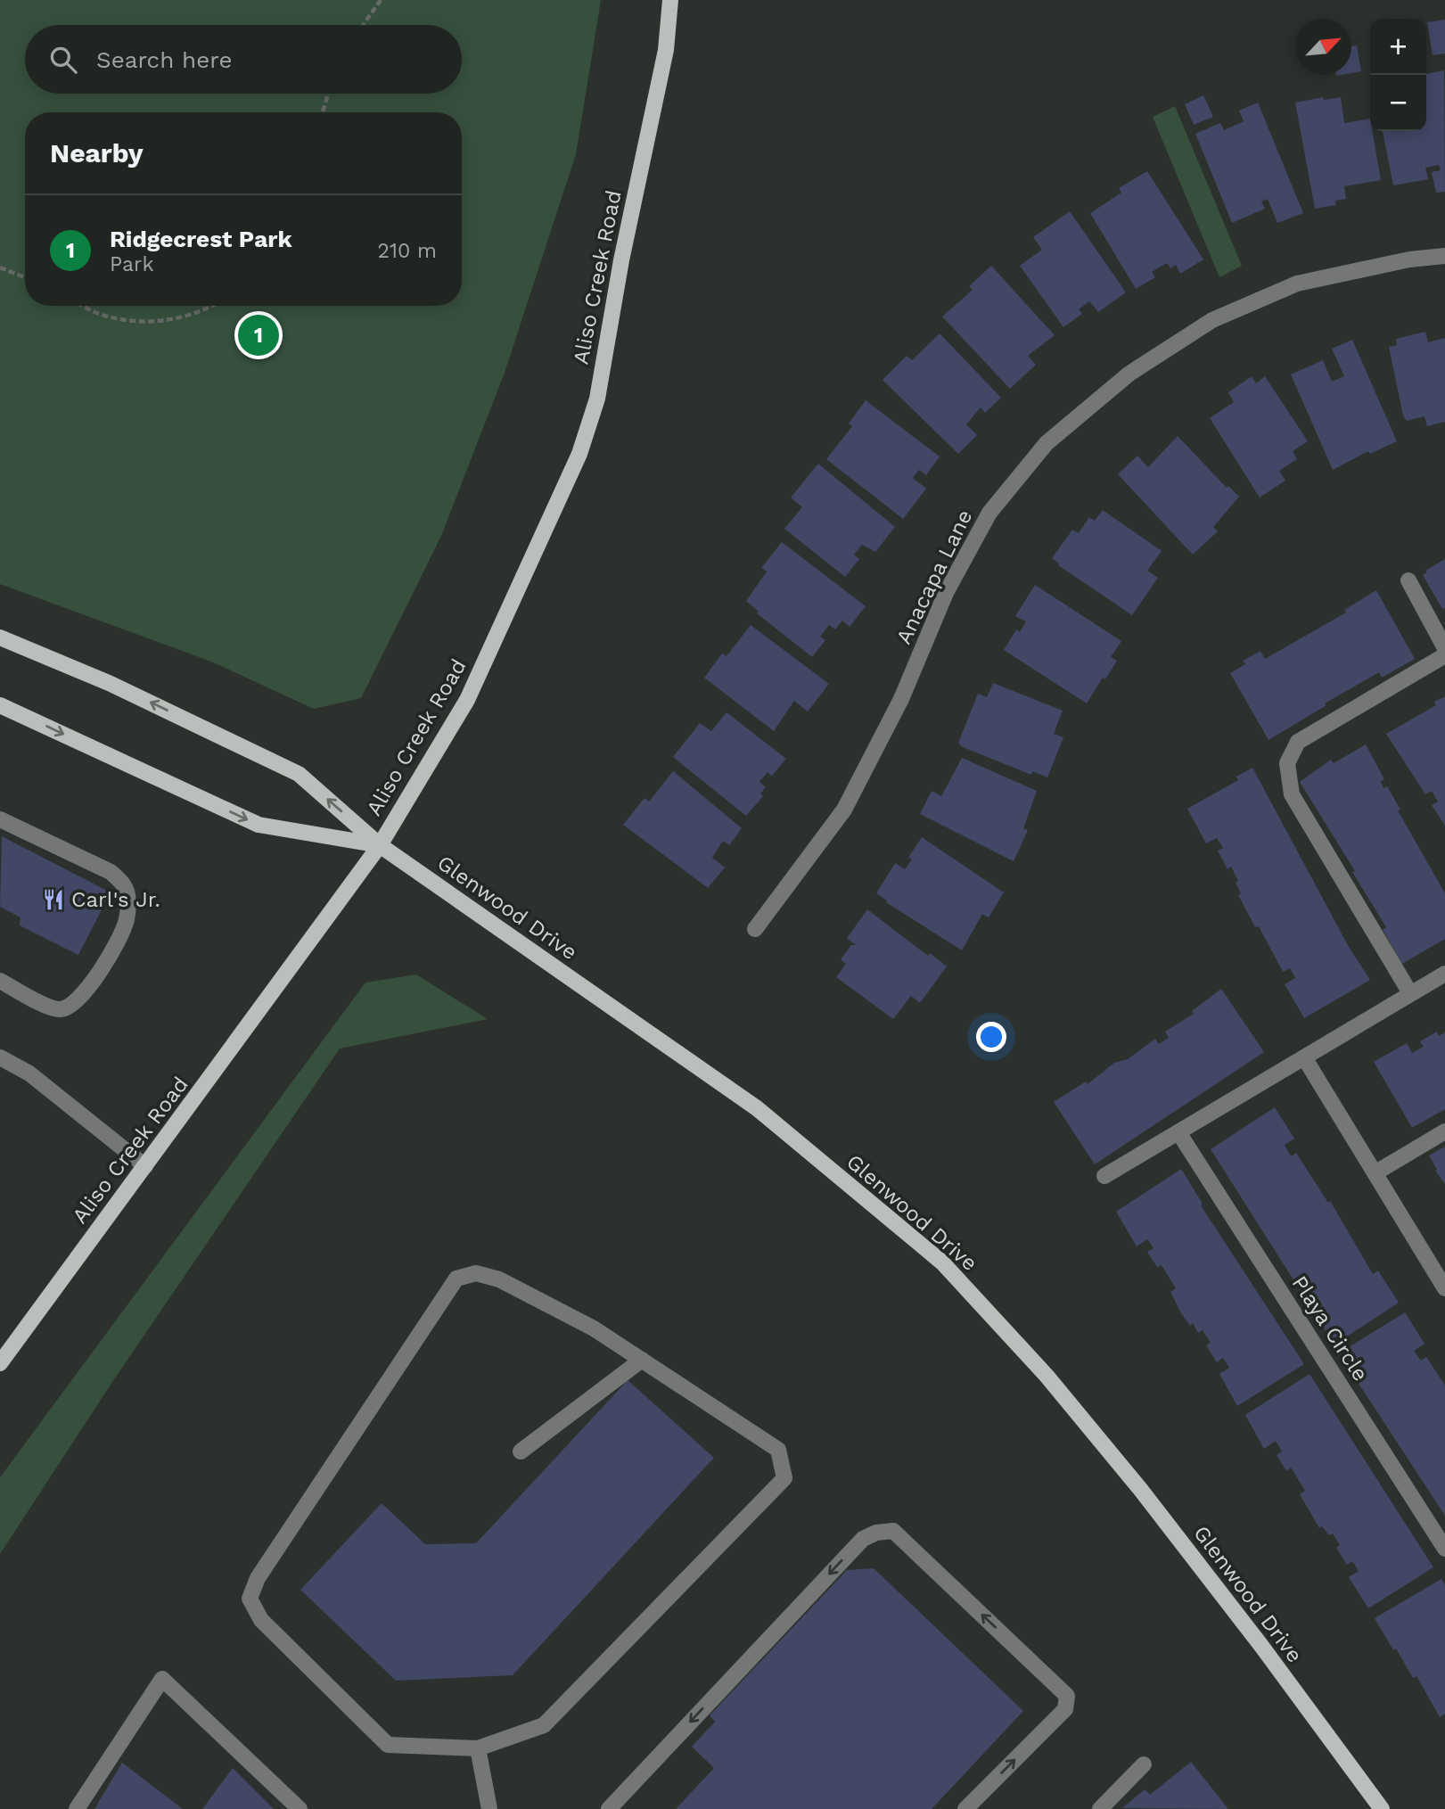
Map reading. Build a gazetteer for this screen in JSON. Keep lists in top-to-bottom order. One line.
{"streets":{"main road":["Aliso Creek Road","Glenwood Drive"],"street":["Anacapa Lane","Playa Circle"]},"crossings":[["Aliso Creek Road","Glenwood Drive"]],"places":{"restaurant":["Carl's Jr."]},"north":"top right","page":{"map_buttons":["+","−"],"search":"Search here","heading":"Nearby","list":[{"mark":"1","name":"Ridgecrest Park","note":"Park","value":"210 m"}],"pins":"1"}}
